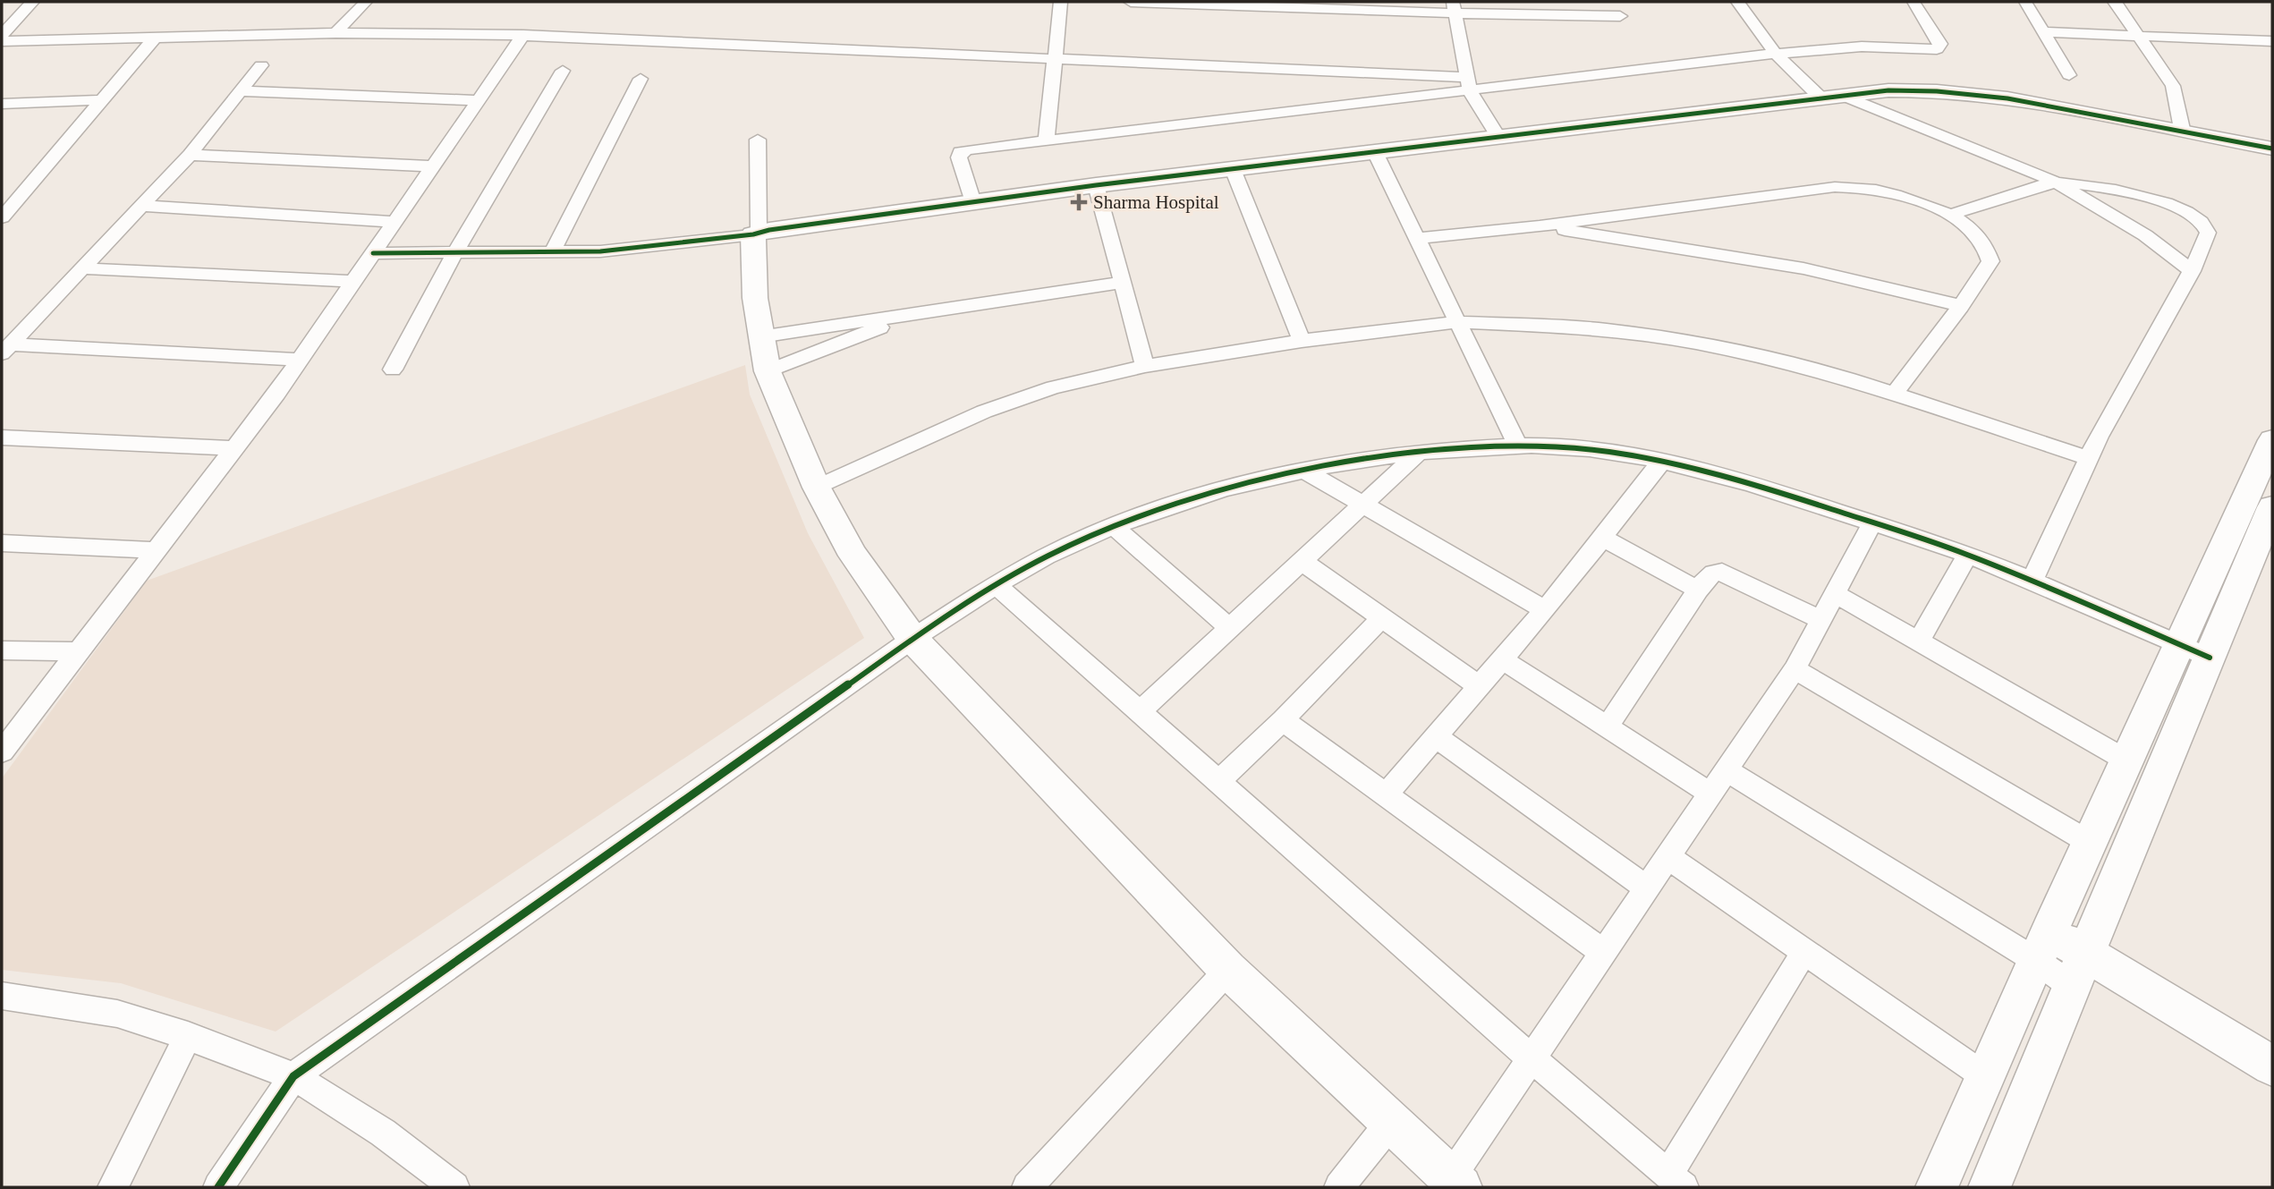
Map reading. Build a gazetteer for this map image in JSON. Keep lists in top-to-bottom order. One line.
{"places":{"health":["Sharma Hospital"]}}
